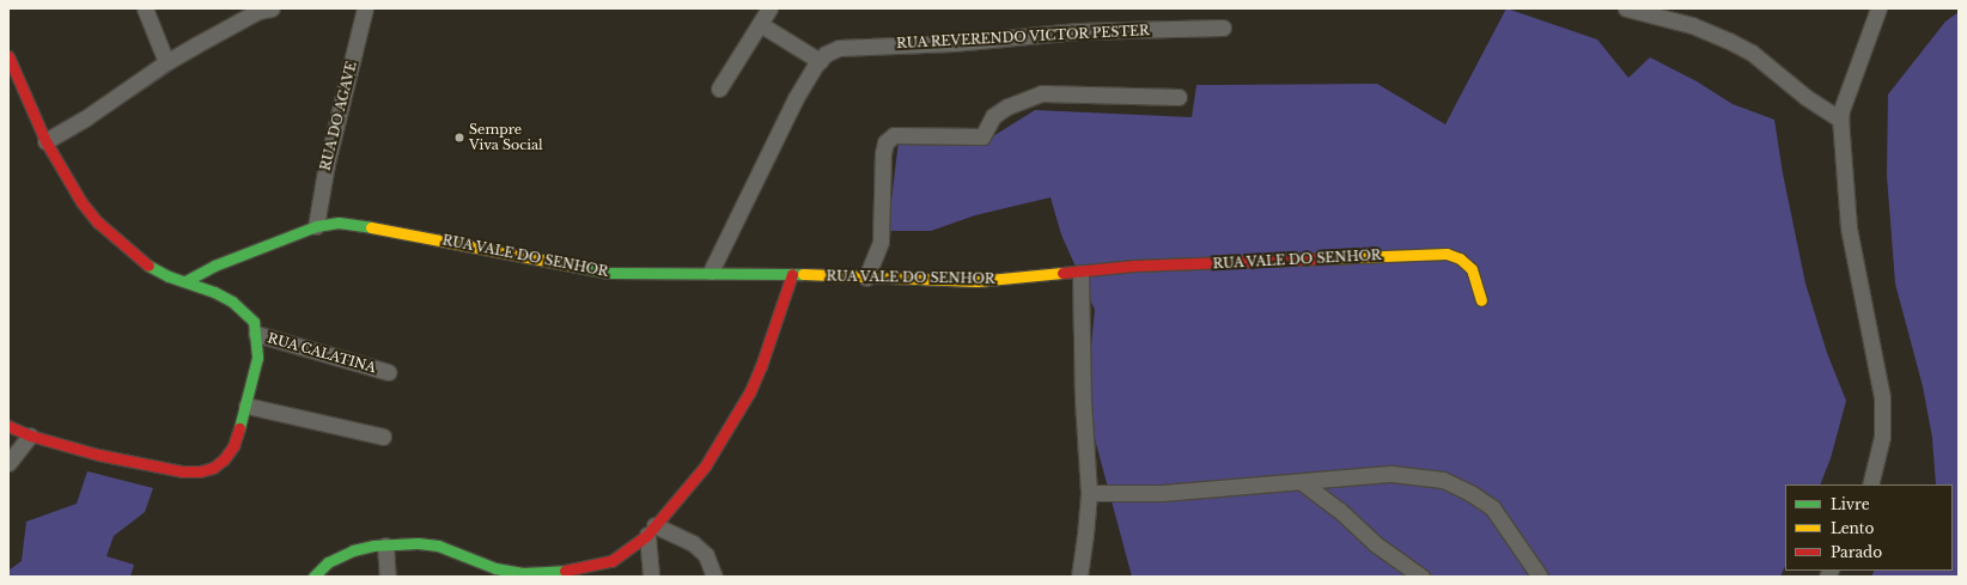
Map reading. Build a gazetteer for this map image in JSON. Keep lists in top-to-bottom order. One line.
{"streets":{"street":["RUA REVERENDO VICTOR PESTER","RUA DO AGAVE","RUA VALE DO SENHOR","RUA CALATINA"]},"crossings":[["RUA DO AGAVE","RUA VALE DO SENHOR"]],"places":["Sempre Viva Social"],"legend":["Livre","Lento","Parado"]}
